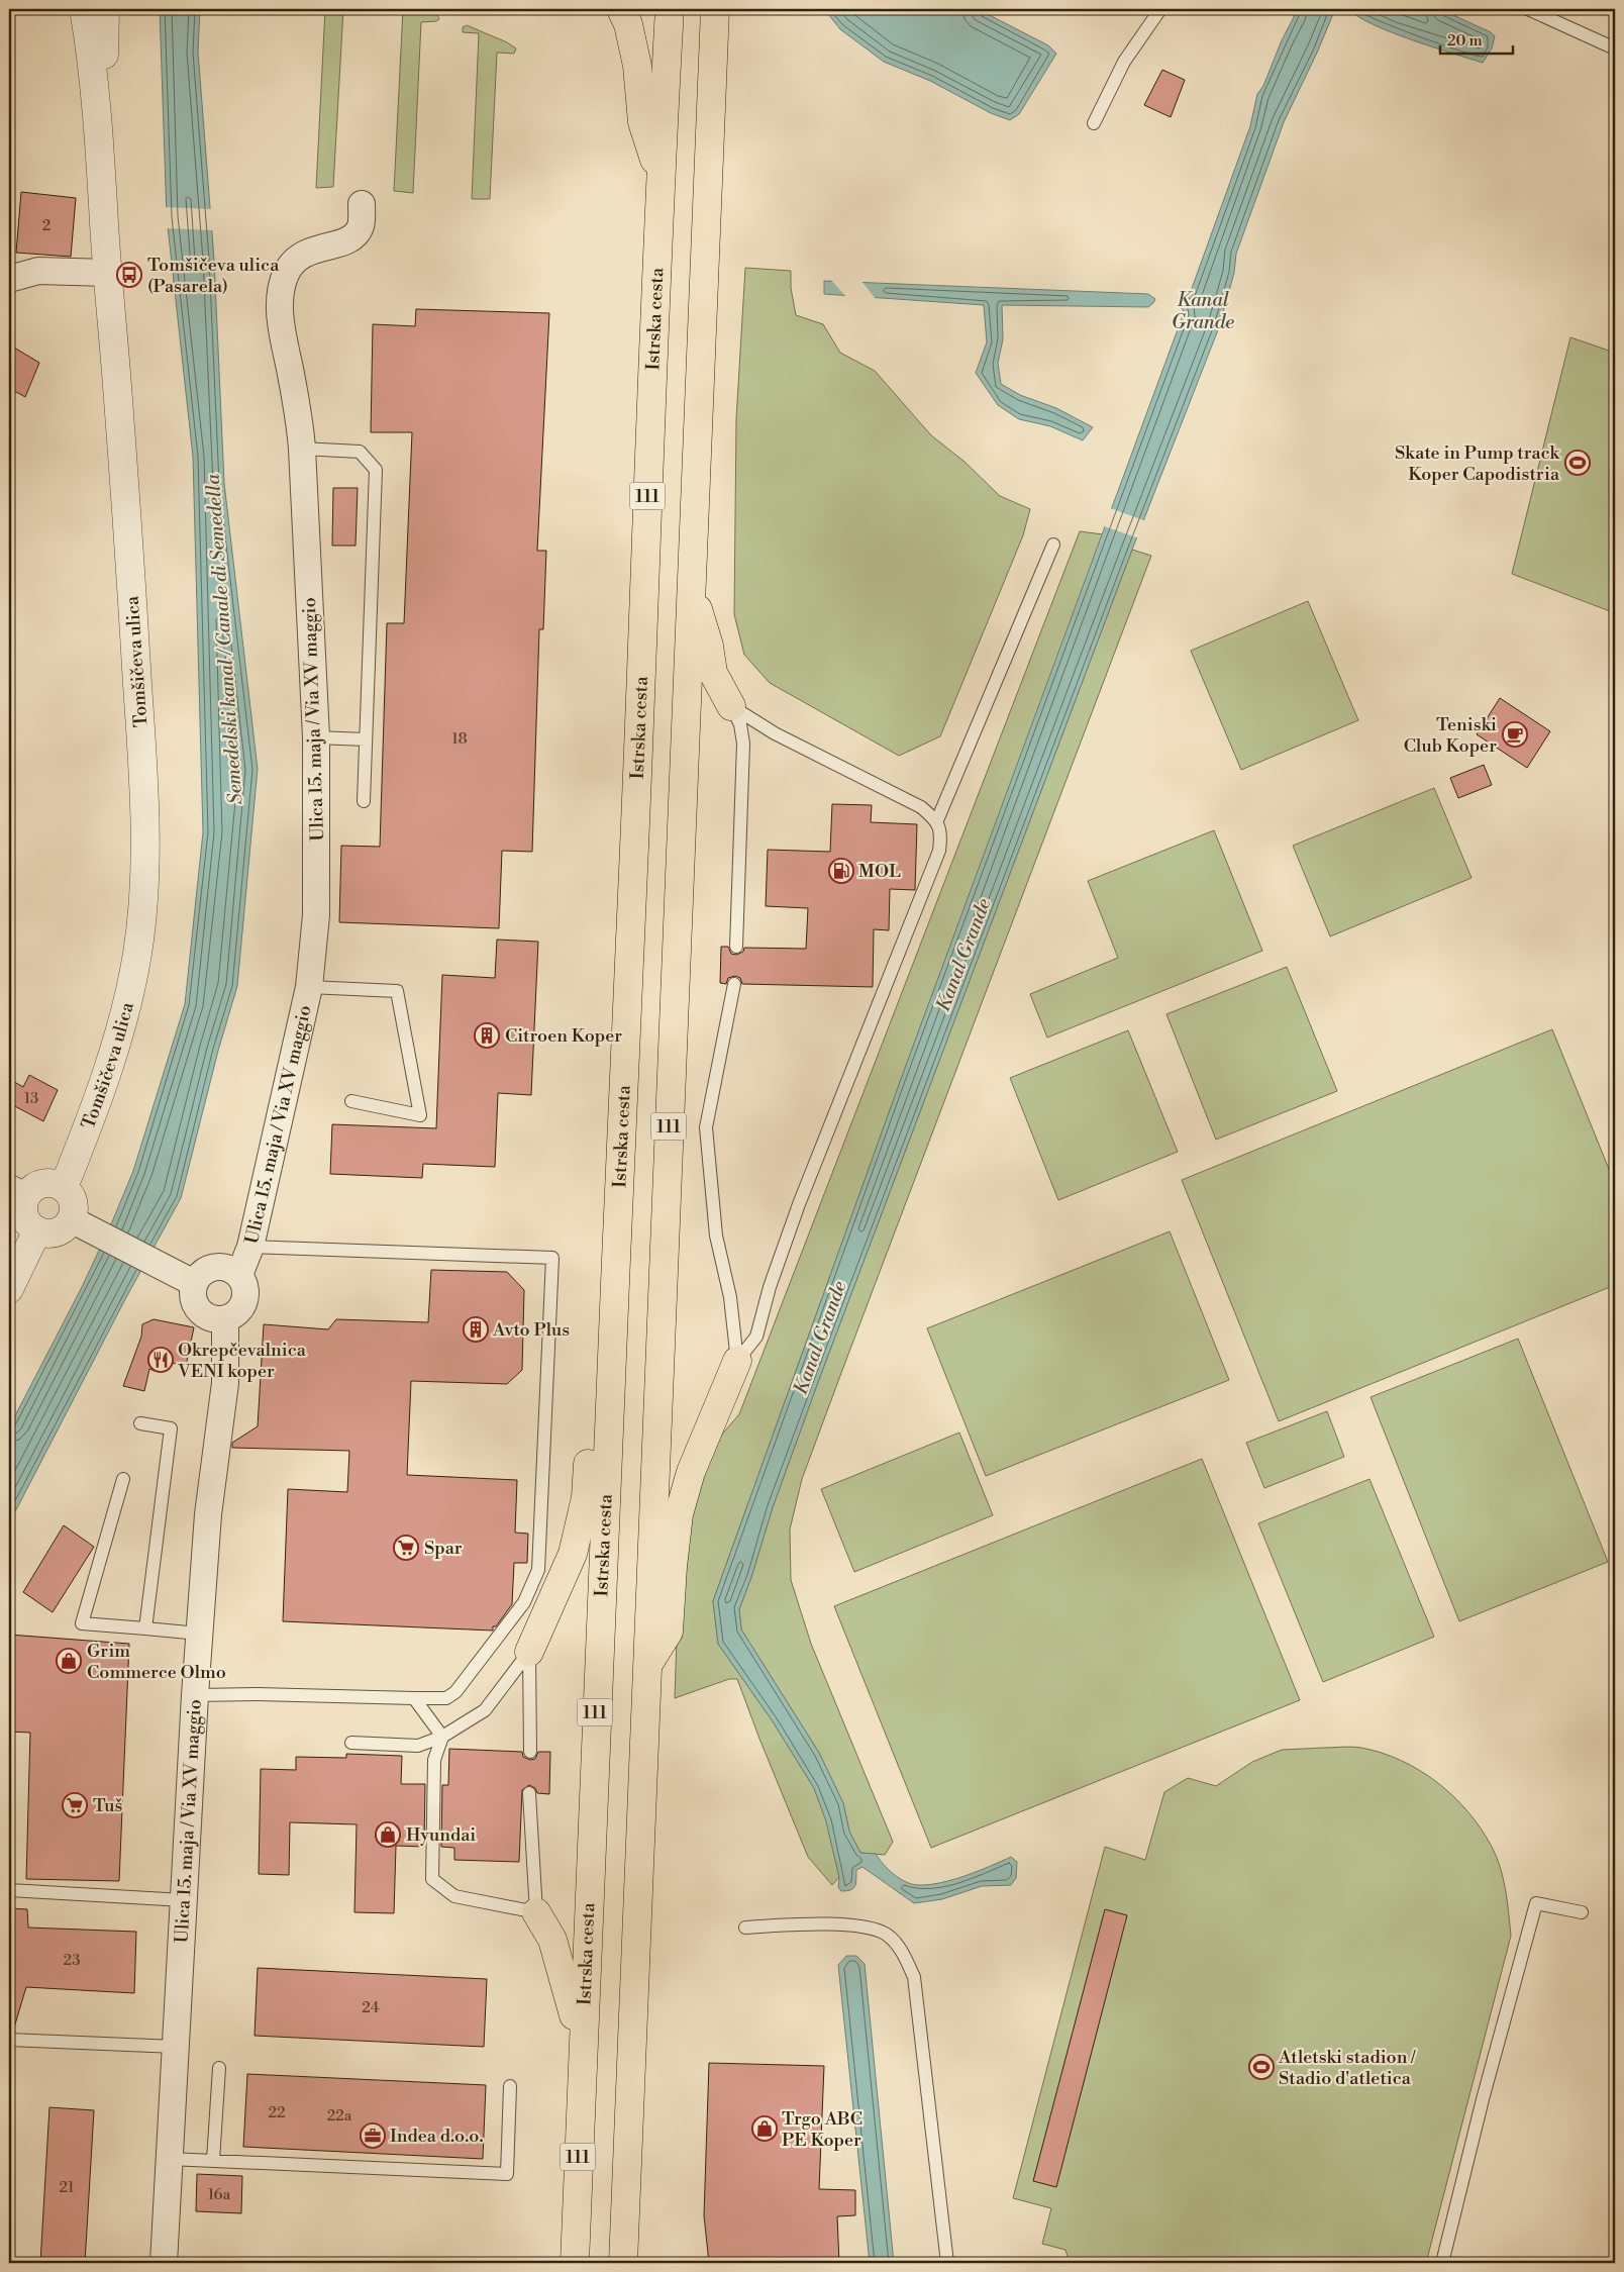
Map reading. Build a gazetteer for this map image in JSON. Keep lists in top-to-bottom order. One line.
{"streets":{"highway":["Istrska cesta","111"],"street":["Tomšičeva ulica","Ulica 15. maja / Via XV maggio"]},"water":["Kanal Grande","Semedelski kanal / Canale di Semedella"],"places":{"bus stop":["Tomšičeva ulica (Pasarela)"],"sports":["Skate in Pump track Koper Capodistria","Atletski stadion / Stadio d'atletica"],"cafe":["Teniski Club Koper"],"fuel station":["MOL"],"building":["Citroen Koper","Avto Plus"],"restaurant":["Okrepčevalnica VENI koper"],"supermarket":["Spar","Tuš"],"shop":["Grim Commerce Olmo","Hyundai","Trgo ABC PE Koper"],"office":["Indea d.o.o."]},"house_numbers":["2","18","13","23","24","22","22a","21","16a"],"scale_bar":"20 m"}
